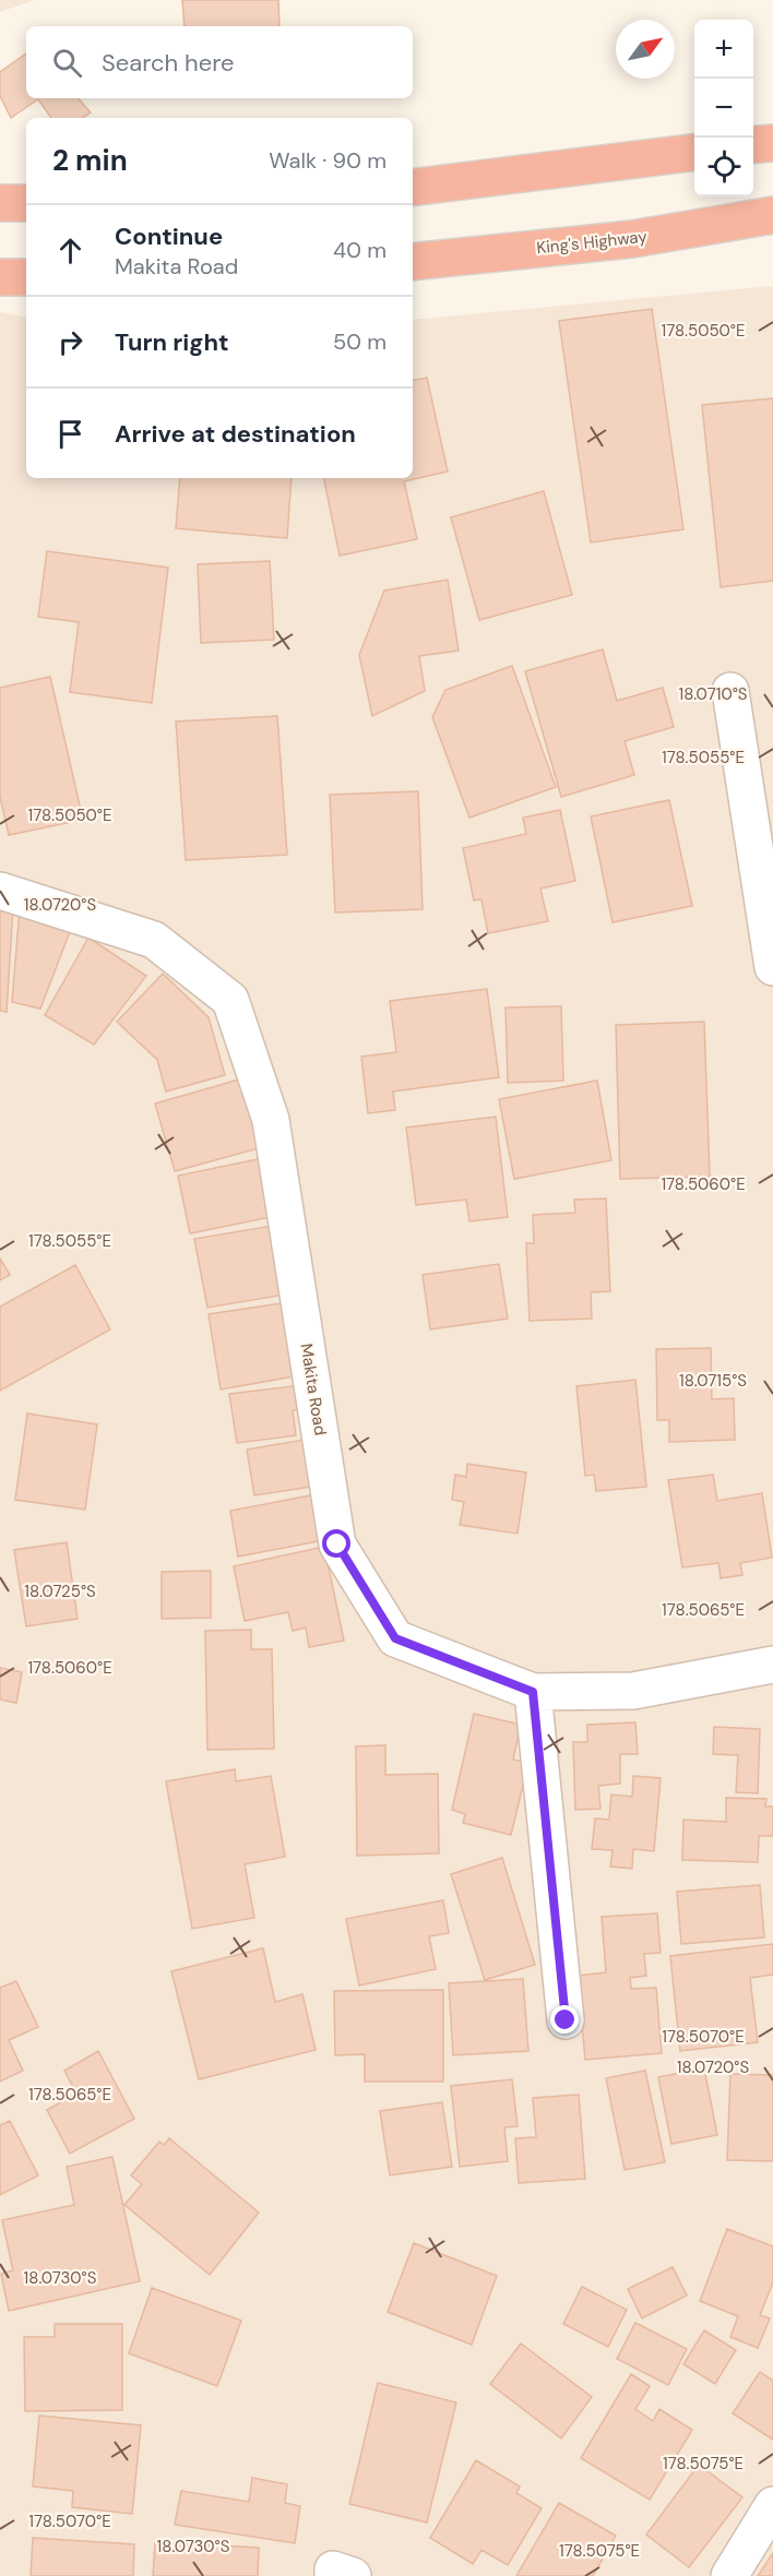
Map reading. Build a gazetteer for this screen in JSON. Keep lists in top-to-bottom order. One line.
{"streets":{"highway":["King's Highway"],"street":["Makita Road"]},"north":"top right","page":{"map_buttons":["+","−"],"search":"Search here","heading":["2 min","Walk · 90 m"],"list":[["Continue","Makita Road","40 m"],["Turn right","50 m"],"Arrive at destination"]},"coordinates":["178.5050°E","18.0710°S","178.5055°E","18.0720°S","178.5060°E","18.0715°S","18.0725°S","178.5065°E","178.5070°E","18.0730°S","178.5075°E"]}
